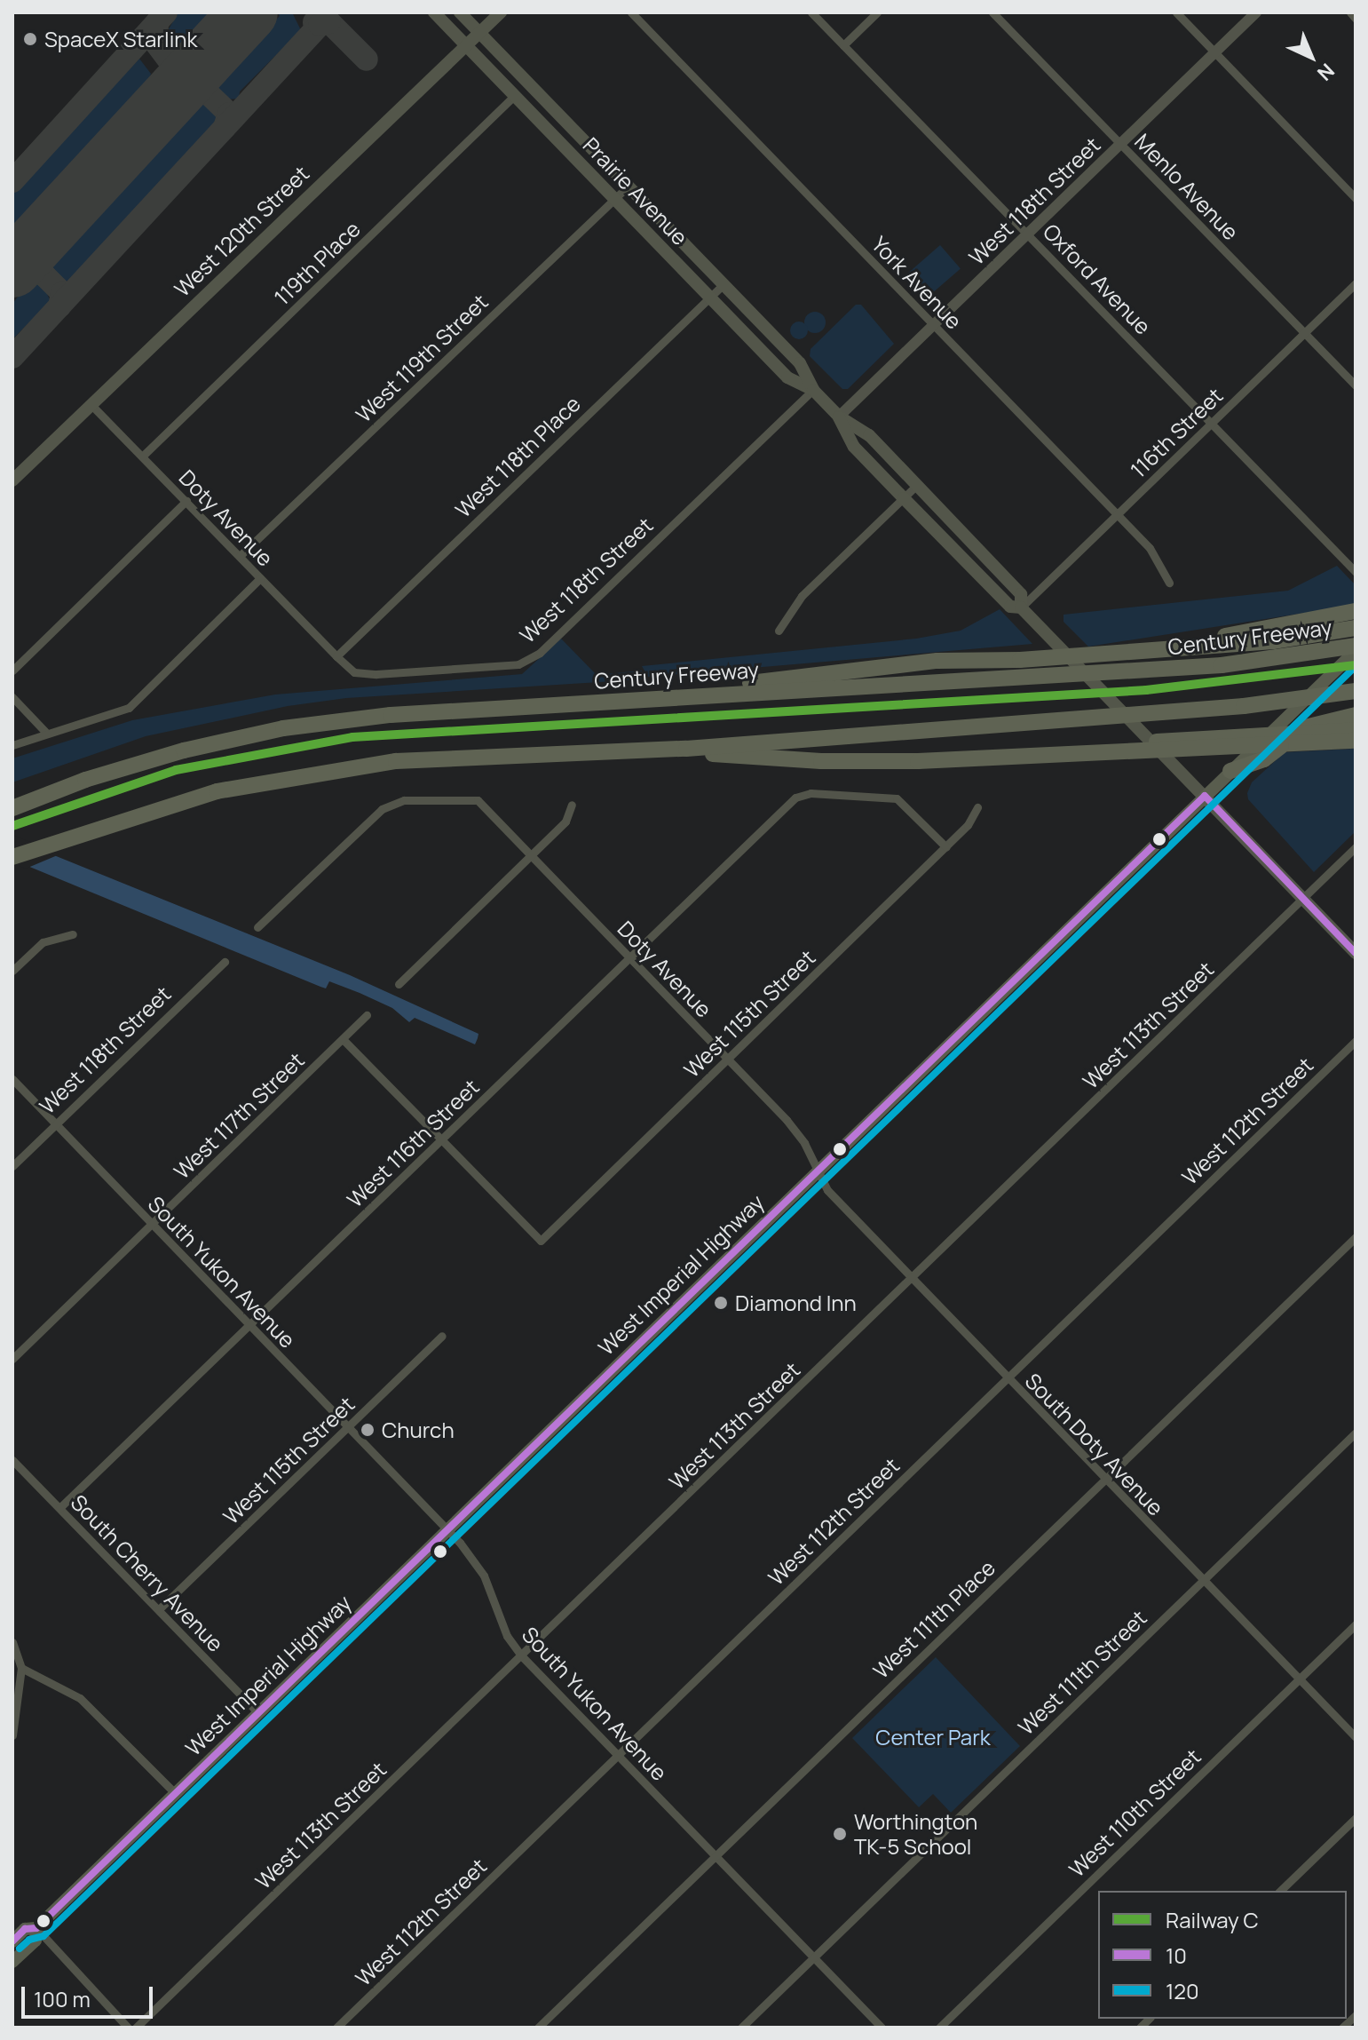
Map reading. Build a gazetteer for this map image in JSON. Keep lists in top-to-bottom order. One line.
{"streets":{"highway":["Century Freeway"],"main road":["Prairie Avenue","West 120th Street","West Imperial Highway"],"street":["Menlo Avenue","West 118th Street","119th Place","Oxford Avenue","York Avenue","West 119th Street","116th Street","West 118th Place","Doty Avenue","West 115th Street","West 113th Street","West 117th Street","West 112th Street","West 116th Street","South Yukon Avenue","South Doty Avenue","South Cherry Avenue","West 111th Place","West 111th Street","West 110th Street"]},"crossings":[["Menlo Avenue","West 118th Street"],["Menlo Avenue","116th Street"],["Prairie Avenue","West 118th Street"],["Prairie Avenue","West 120th Street"],["Prairie Avenue","119th Place"],["Prairie Avenue","West 119th Street"],["Prairie Avenue","116th Street"],["Prairie Avenue","West 118th Place"],["Prairie Avenue","West 113th Street"],["Prairie Avenue","West Imperial Highway"],["West 118th Street","Oxford Avenue"],["West 118th Street","York Avenue"],["West 118th Street","West 118th Place"],["West 118th Street","Doty Avenue"],["West 118th Street","South Yukon Avenue"],["West 120th Street","Doty Avenue"],["119th Place","Doty Avenue"],["Oxford Avenue","116th Street"],["York Avenue","116th Street"],["West 119th Street","Doty Avenue"],["West 118th Place","Doty Avenue"],["Doty Avenue","West 115th Street"],["Doty Avenue","West 116th Street"],["Doty Avenue","West Imperial Highway"],["Doty Avenue","South Doty Avenue"],["Century Freeway","West Imperial Highway"],["West 115th Street","West 116th Street"],["West 115th Street","South Yukon Avenue"],["West 115th Street","South Cherry Avenue"],["West 113th Street","South Yukon Avenue"],["West 113th Street","South Doty Avenue"],["West 117th Street","South Yukon Avenue"],["West 112th Street","South Yukon Avenue"],["West 112th Street","South Doty Avenue"],["West 116th Street","South Yukon Avenue"],["West 116th Street","South Cherry Avenue"],["South Yukon Avenue","West Imperial Highway"],["South Yukon Avenue","West 111th Place"],["South Yukon Avenue","West 111th Street"],["West Imperial Highway","South Doty Avenue"],["West Imperial Highway","South Cherry Avenue"],["South Doty Avenue","West 111th Place"],["South Doty Avenue","West 111th Street"],["South Doty Avenue","West 110th Street"]],"parks":["Center Park"],"places":["SpaceX Starlink","Diamond Inn","Church","Worthington TK-5 School"],"lines":["rail line C","transit line 120","transit line 10"],"legend":["Railway C","10","120"],"scale_bar":"100 m","north":"bottom right"}
